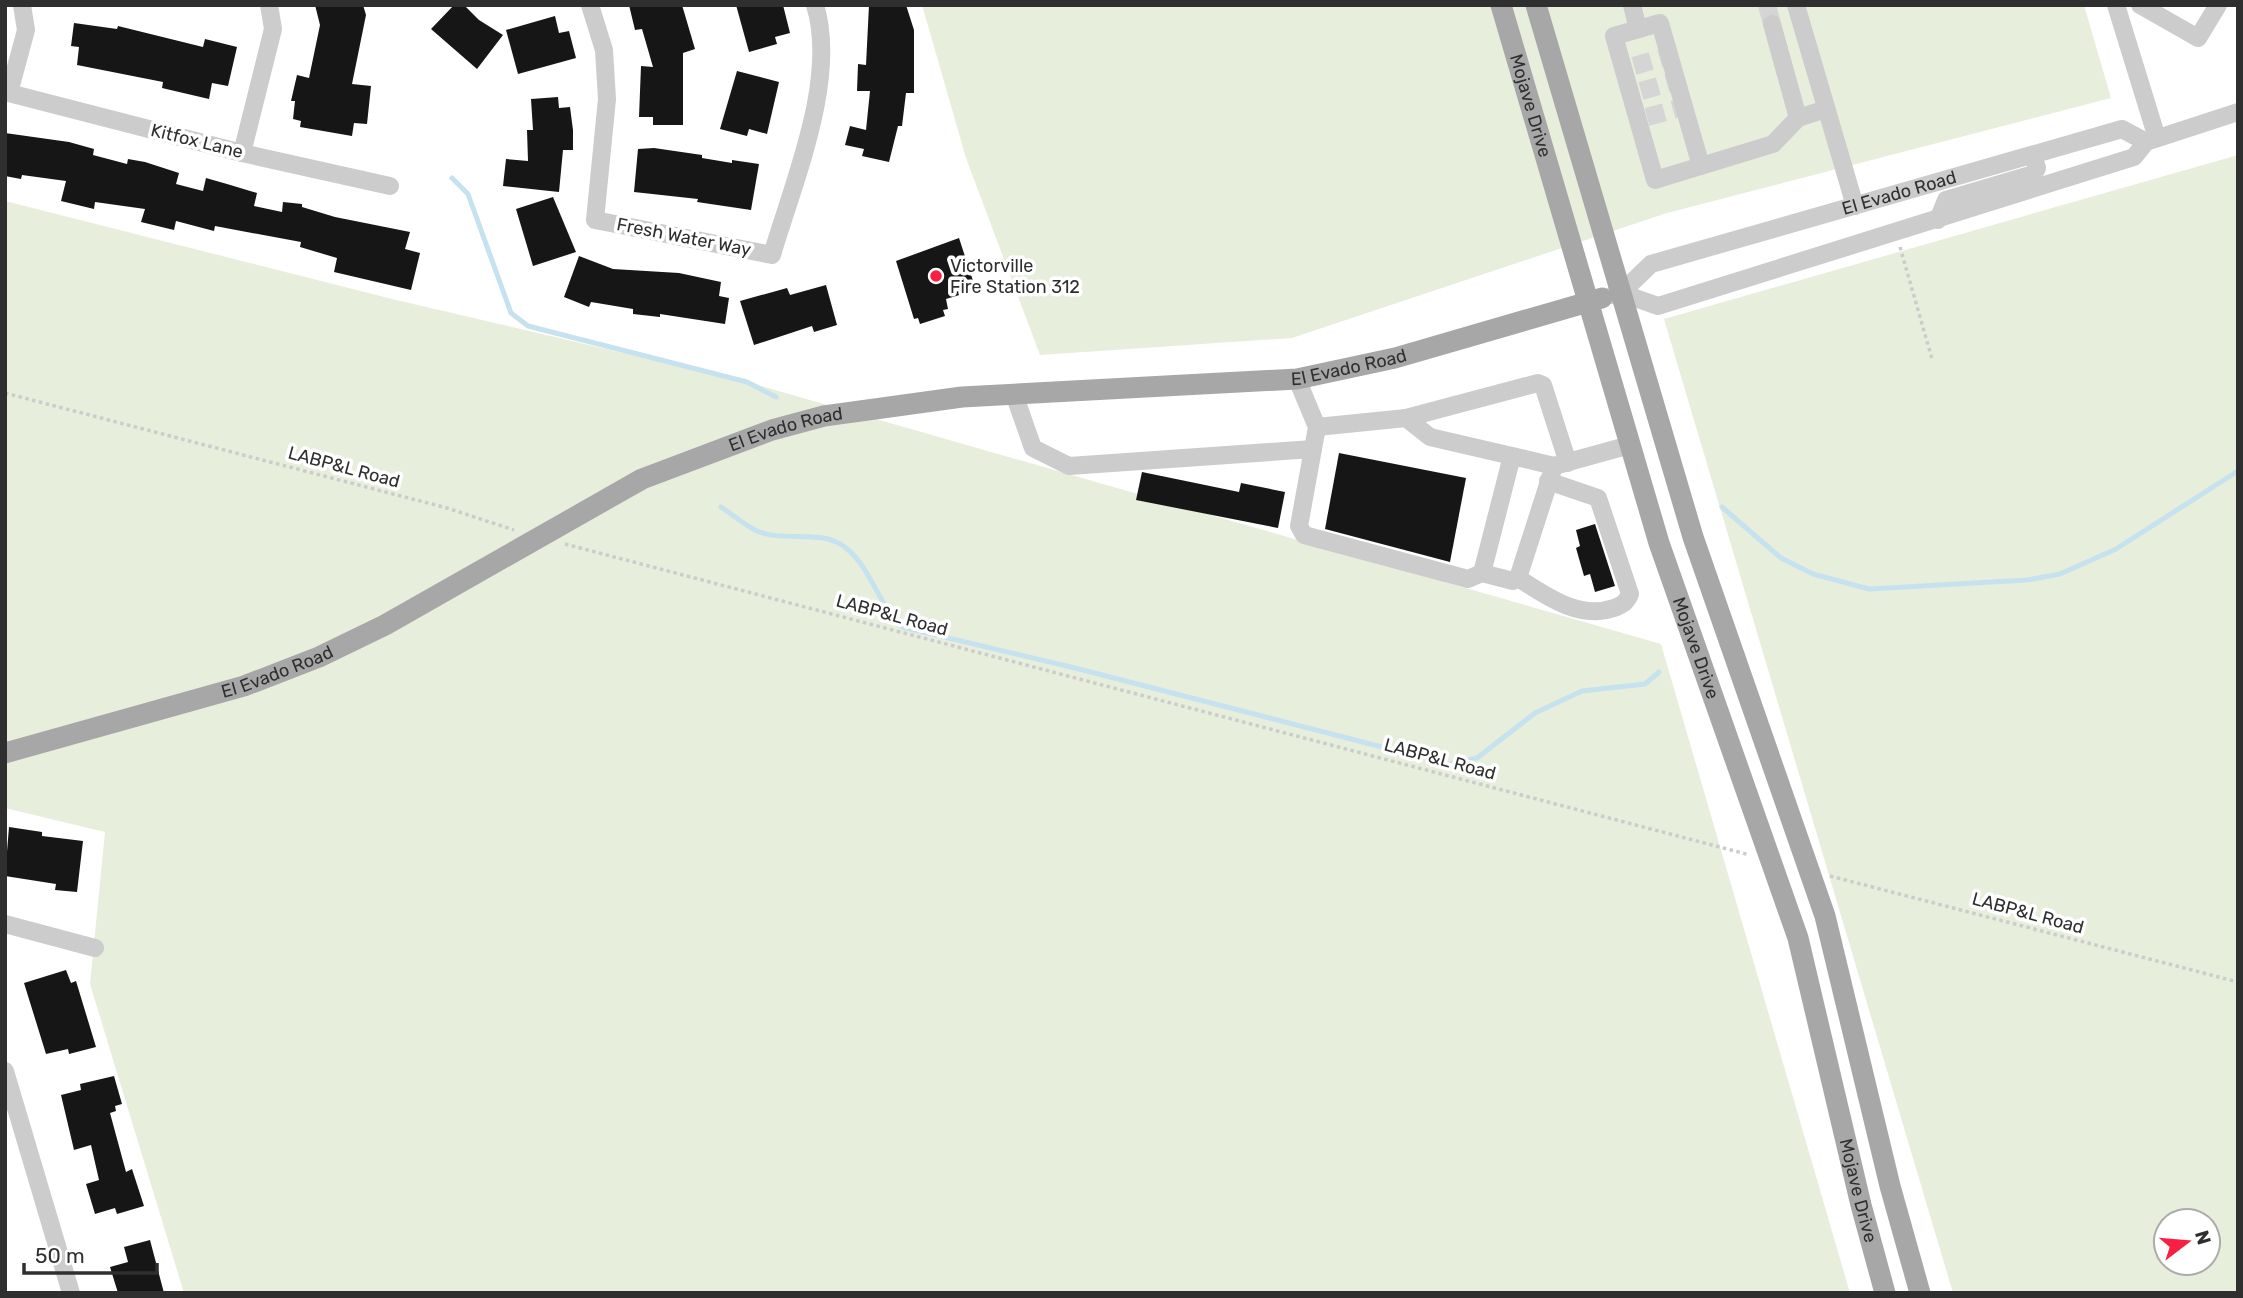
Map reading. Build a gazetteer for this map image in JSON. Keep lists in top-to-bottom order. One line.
{"streets":{"main road":["Mojave Drive","El Evado Road"],"street":["Kitfox Lane","Fresh Water Way"],"path":["LABP&L Road"]},"crossings":[["Mojave Drive","El Evado Road"],["Mojave Drive","LABP&L Road"],["El Evado Road","LABP&L Road"]],"places":["Victorville Fire Station 312"],"scale_bar":"50 m","north":"right"}
